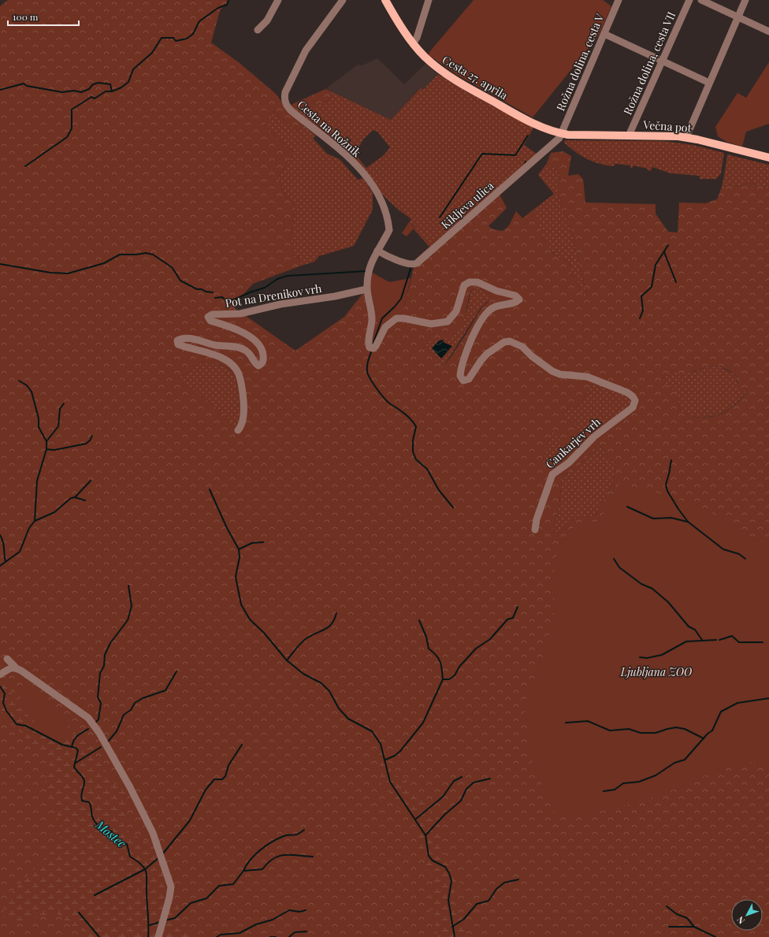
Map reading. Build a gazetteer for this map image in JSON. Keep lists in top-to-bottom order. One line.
{"streets":{"main road":["Cesta 27. aprila","Večna pot"],"street":["Rožna dolina, cesta V","Rožna dolina, cesta VII","Cesta na Rožnik","Kikljeva ulica","Pot na Drenikov vrh","Cankarjev vrh"]},"crossings":[["Rožna dolina, cesta V","Cesta 27. aprila"],["Rožna dolina, cesta V","Večna pot"],["Rožna dolina, cesta V","Kikljeva ulica"],["Rožna dolina, cesta VII","Večna pot"],["Cesta 27. aprila","Večna pot"],["Cesta 27. aprila","Kikljeva ulica"],["Večna pot","Kikljeva ulica"],["Cesta na Rožnik","Kikljeva ulica"],["Cesta na Rožnik","Pot na Drenikov vrh"],["Cesta na Rožnik","Cankarjev vrh"]],"water":["Mostec"],"parks":["Ljubljana ZOO"],"scale_bar":"100 m","north":"bottom left"}
